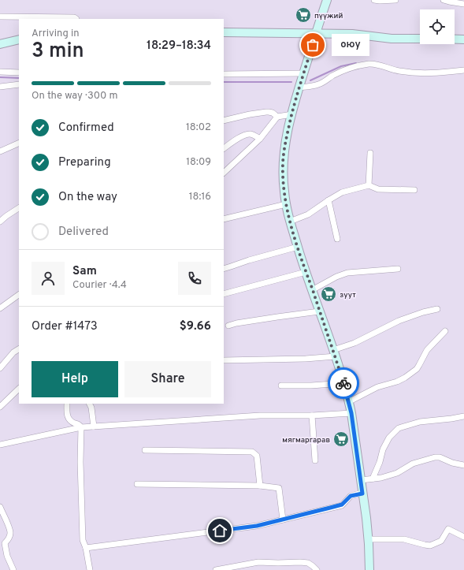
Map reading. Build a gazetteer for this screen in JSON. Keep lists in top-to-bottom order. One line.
{"places":{"supermarket":["пүүжий","зуут","мягмаргарав"],"other":["оюу"]},"page":{"heading":["3 min","Arriving in","18:29–18:34"],"panel":["Sam","Courier · 4.4","Order #1473","$9.66"],"bubble":"оюу","bar":"On the way · 300 m","list":[["Confirmed","18:02"],["Preparing","18:09"],["On the way","18:16"],"Delivered"],"buttons":["Help","Share"]}}
